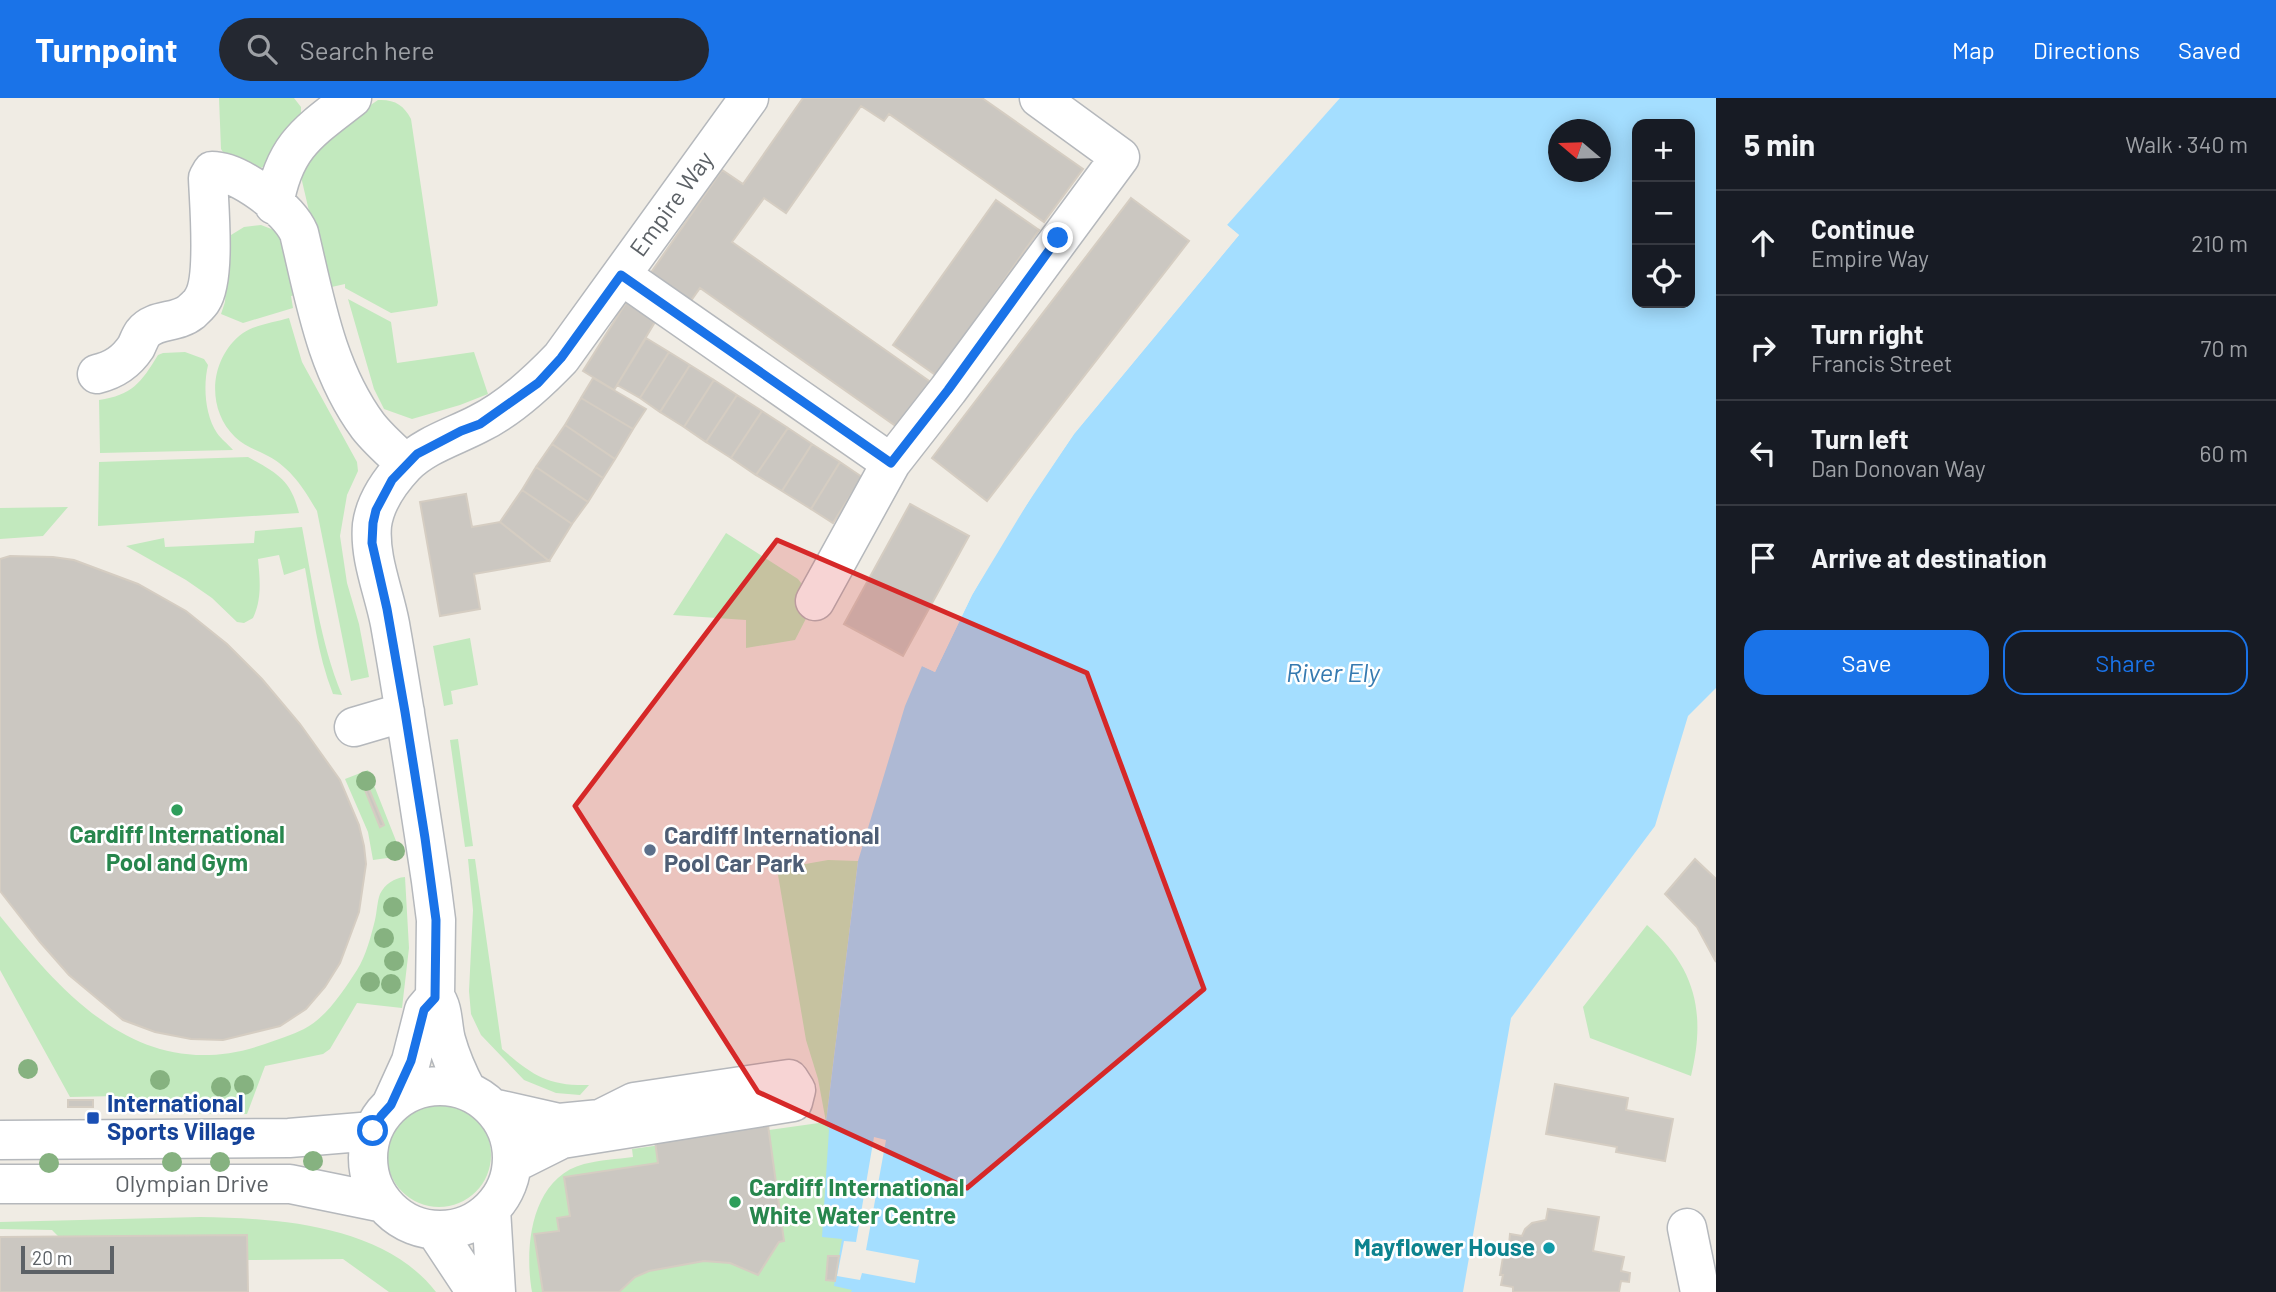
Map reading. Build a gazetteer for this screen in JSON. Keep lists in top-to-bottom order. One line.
{"streets":{"street":["Empire Way","Olympian Drive"]},"crossings":[["Empire Way","Olympian Drive"]],"water":["River Ely"],"places":{"other":["Cardiff International Pool and Gym","Cardiff International Pool Car Park","Cardiff International White Water Centre","Mayflower House"],"transit":["International Sports Village"]},"scale_bar":"20 m","north":"left","page":{"header":"Turnpoint","search":"Search here","nav":["Map","Directions","Saved"],"heading":["5 min","Walk · 340 m"],"map_buttons":["+","−"],"list":[["Continue","Empire Way","210 m"],["Turn right","Francis Street","70 m"],["Turn left","Dan Donovan Way","60 m"],"Arrive at destination"],"buttons":["Save","Share"],"scale":"20 m"}}
